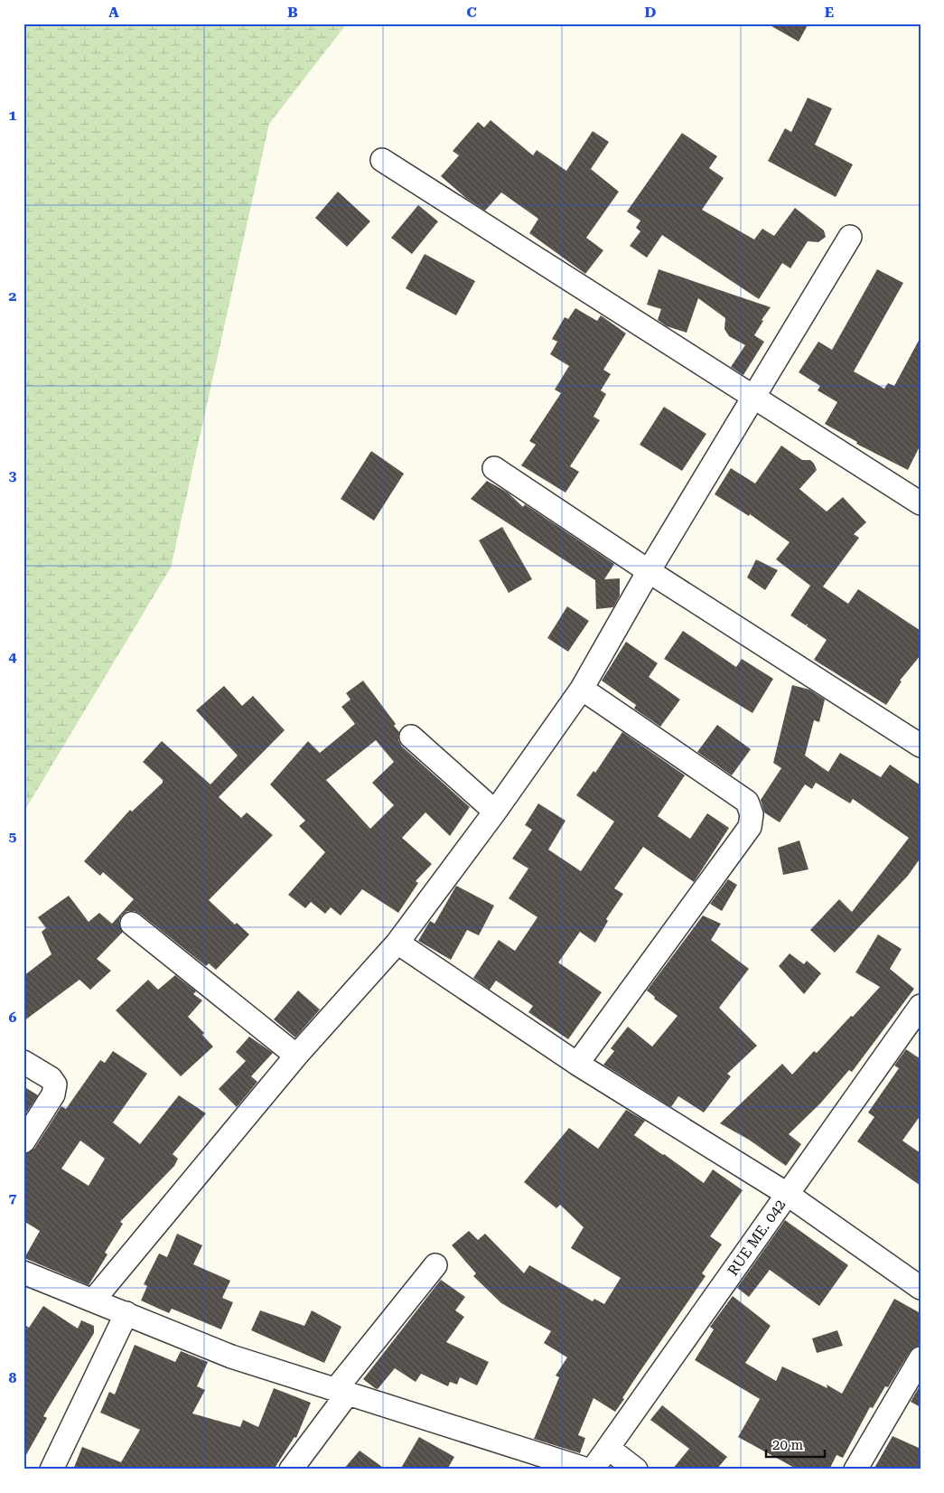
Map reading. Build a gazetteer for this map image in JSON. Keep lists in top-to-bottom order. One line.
{"streets":{"street":["RUE ME. 042"]},"scale_bar":"20 m","grid":{"columns":["A","B","C","D","E"],"rows":["1","2","3","4","5","6","7","8"]}}
